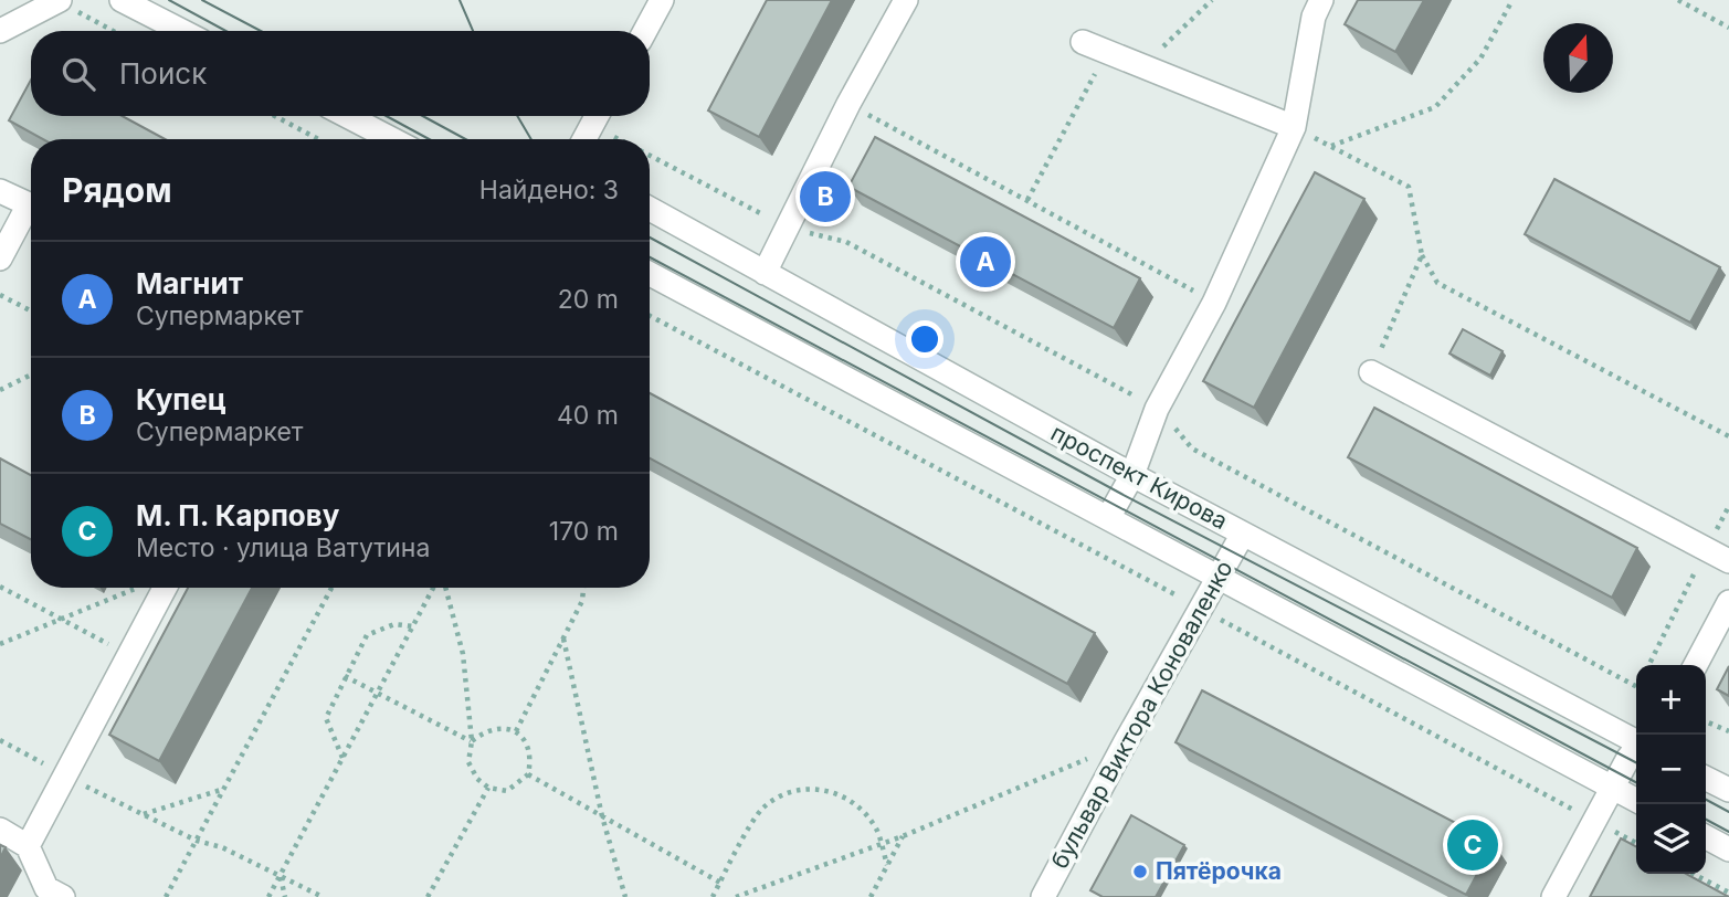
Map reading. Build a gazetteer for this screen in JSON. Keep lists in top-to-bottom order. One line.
{"streets":{"street":["проспект Кирова","бульвар Виктора Коноваленко"]},"crossings":[["проспект Кирова","бульвар Виктора Коноваленко"]],"places":["Пятёрочка"],"north":"top","page":{"search":"Поиск","heading":["Рядом","Найдено: 3"],"pins":["B","A","C"],"list":[{"mark":"A","name":"Магнит","note":"Супермаркет","value":"20 m"},{"mark":"B","name":"Купец","note":"Супермаркет","value":"40 m"},{"mark":"C","name":"М. П. Карпову","note":"Место · улица Ватутина","value":"170 m"}],"map_buttons":["+","−"]}}
